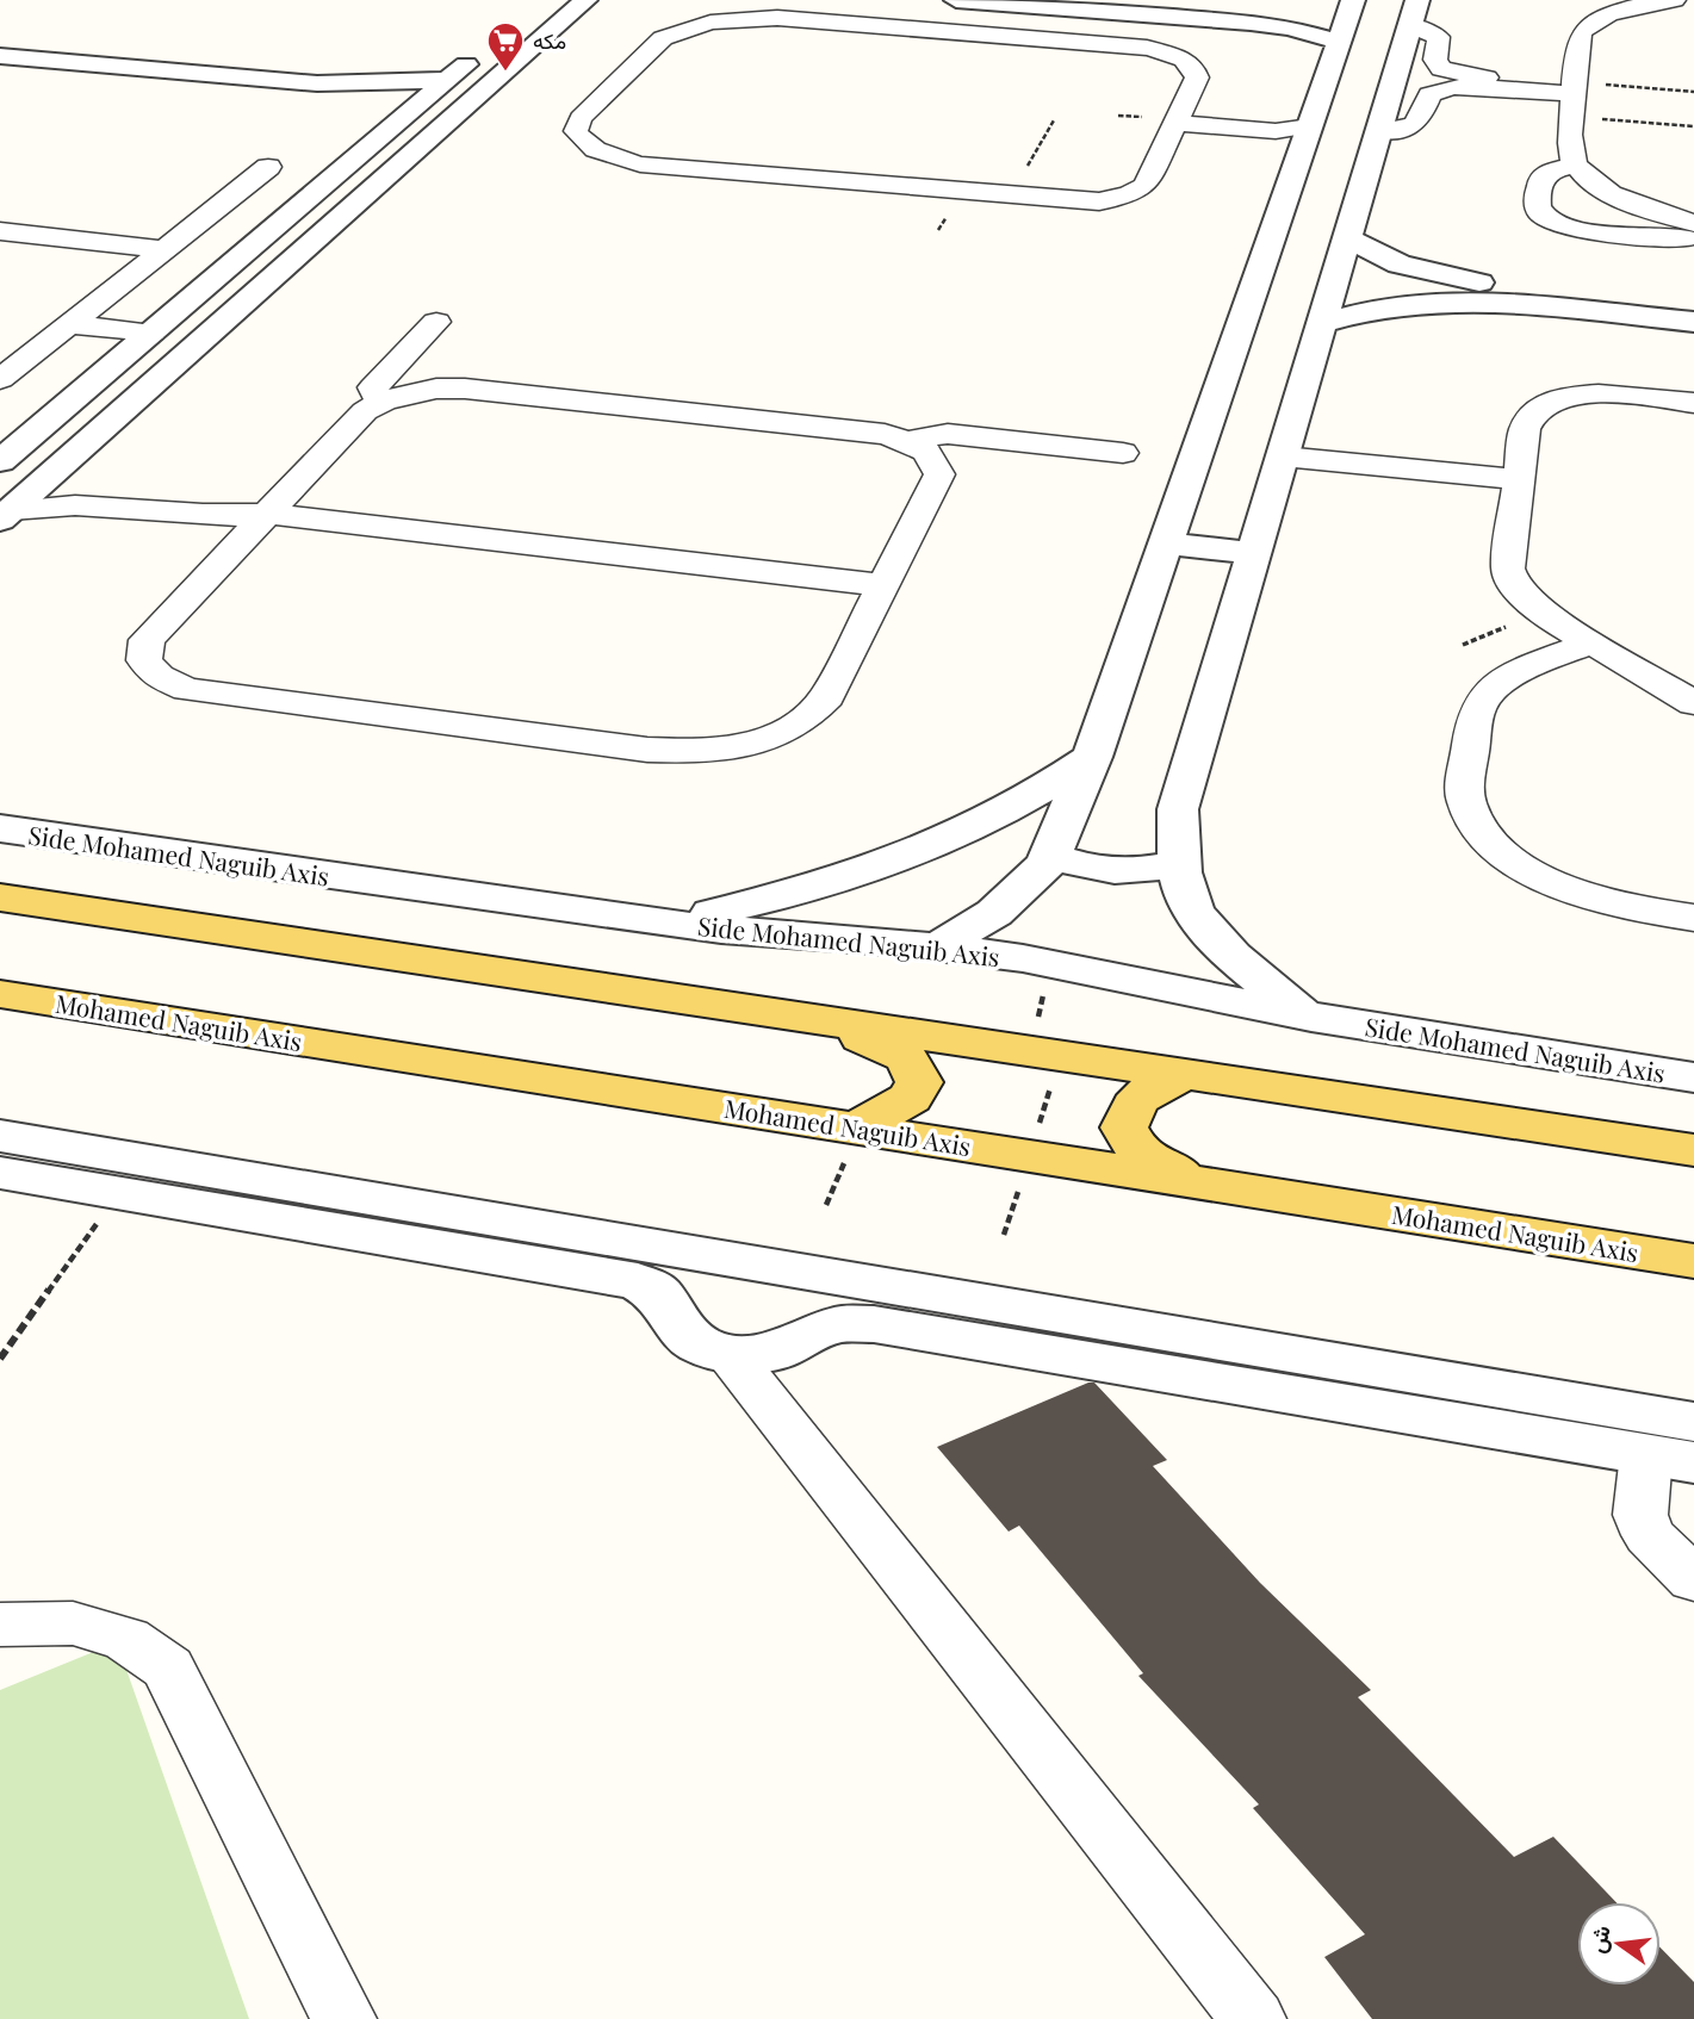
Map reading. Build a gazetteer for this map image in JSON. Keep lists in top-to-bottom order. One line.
{"streets":{"main road":["Mohamed Naguib Axis"],"street":["Side Mohamed Naguib Axis"]},"places":{"supermarket":["مكه"]},"north":"left"}
